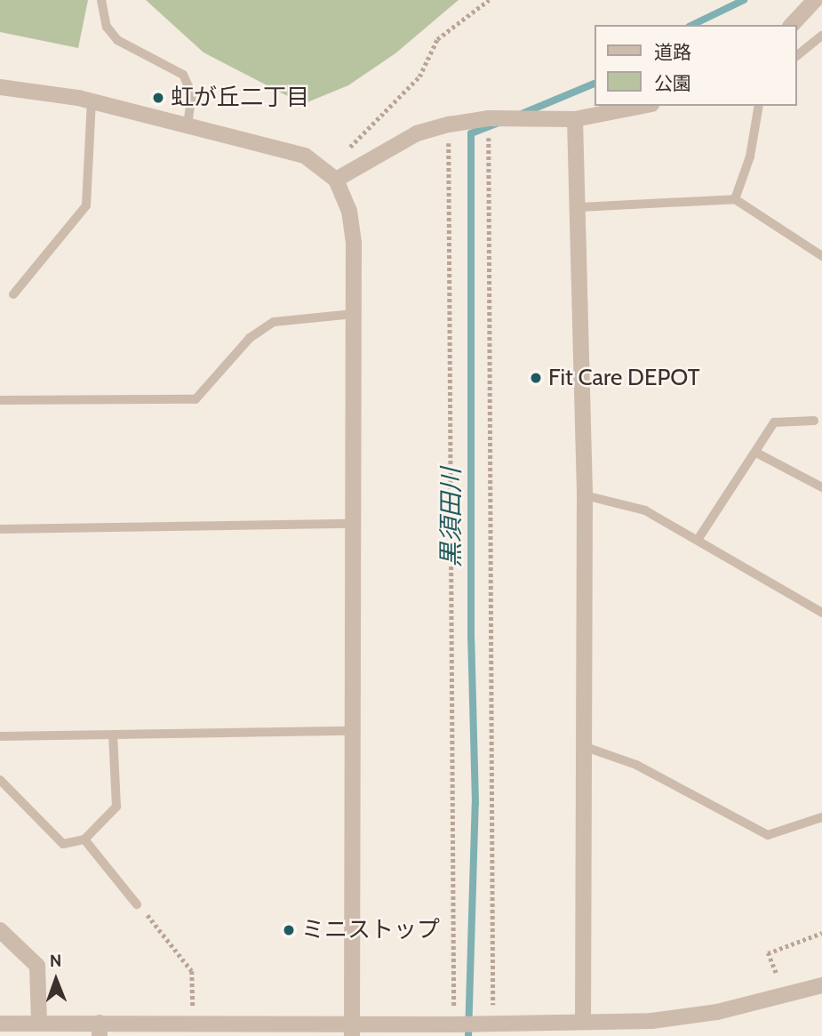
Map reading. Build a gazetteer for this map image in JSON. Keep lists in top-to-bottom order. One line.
{"water":["黒須田川"],"places":["虹が丘二丁目","Fit Care DEPOT","ミニストップ"],"legend":["道路","公園"],"north":"top"}
